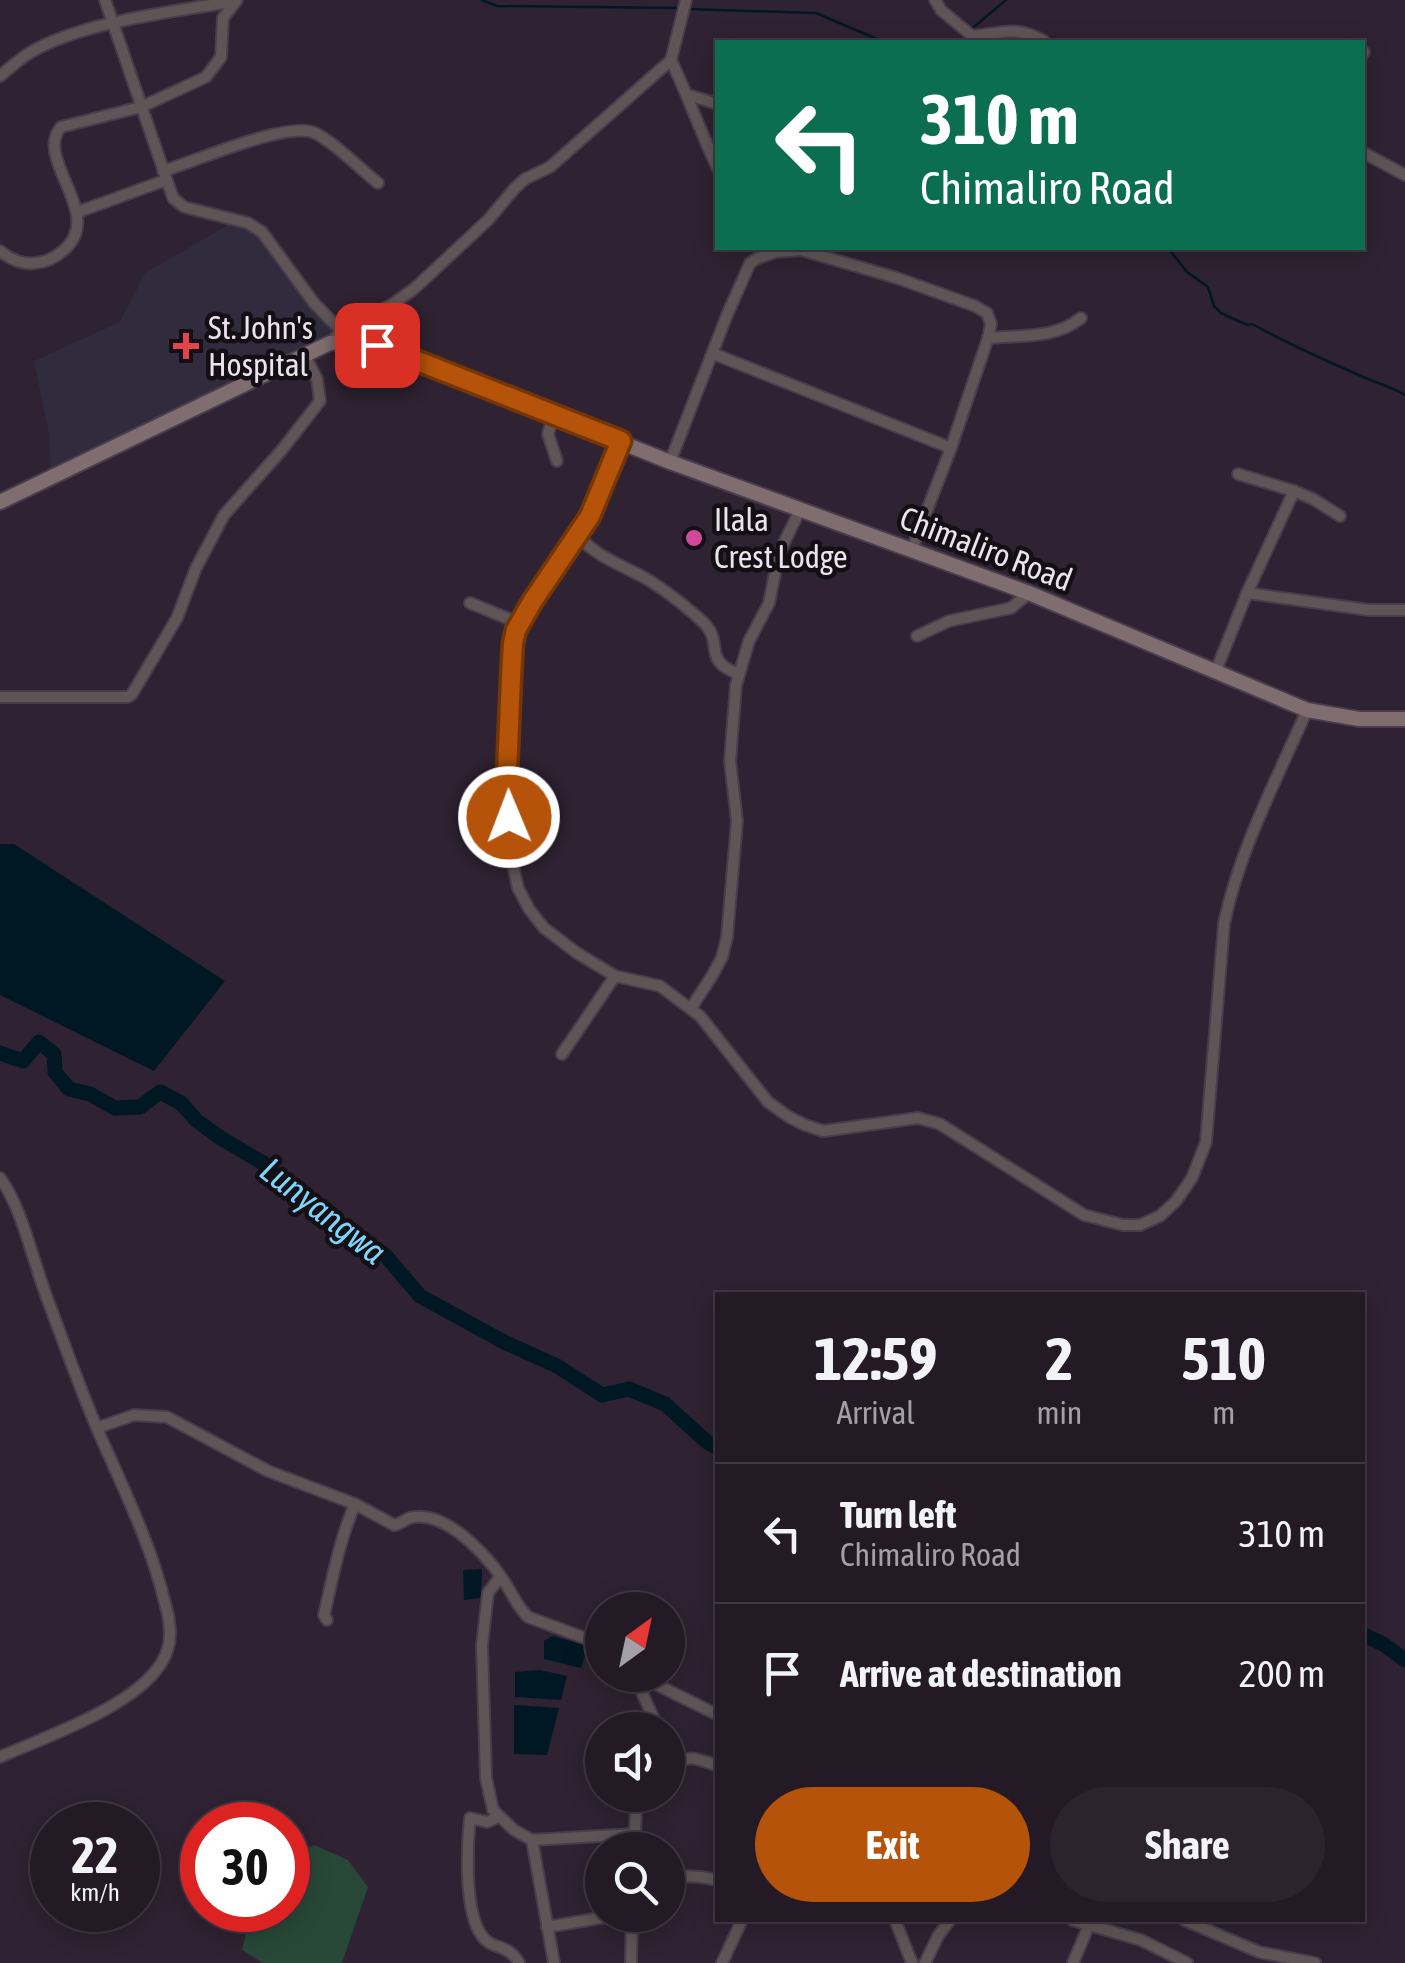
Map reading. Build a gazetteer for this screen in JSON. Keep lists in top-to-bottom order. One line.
{"streets":{"street":["Chimaliro Road"]},"water":["Lunyangwa"],"places":{"health":["St. John's Hospital"],"other":["Ilala Crest Lodge"]},"north":"top right","page":{"turn":["310 m","Chimaliro Road"],"eta":["12:59","Arrival","2","min","510","m"],"list":[{"name":"Turn left","note":"Chimaliro Road","value":"310 m"},{"name":"Arrive at destination","value":"200 m"}],"buttons":["Exit","Share"],"speed":"22 km/h","limit":"30"}}
